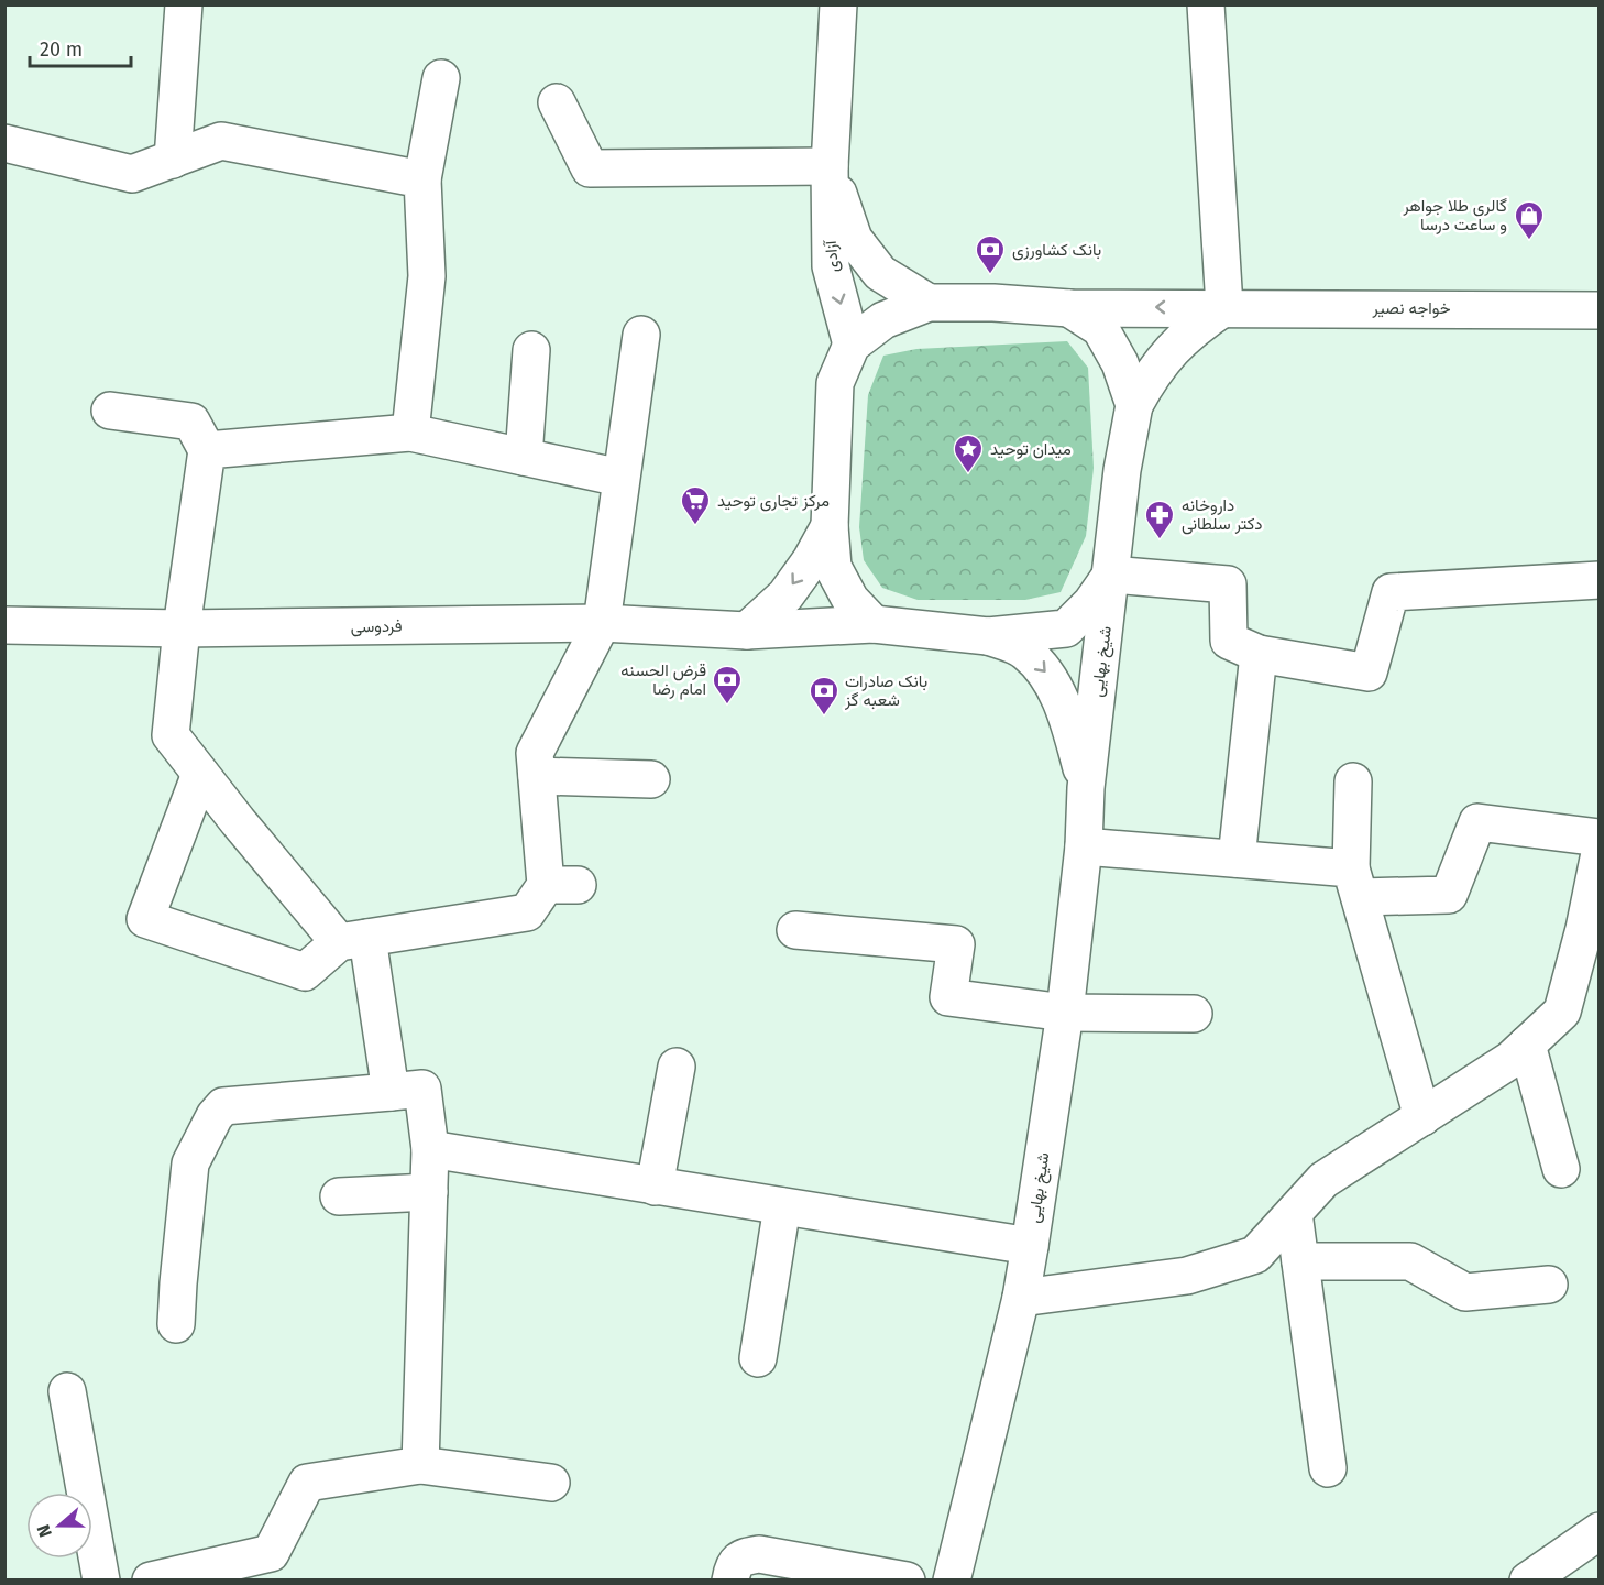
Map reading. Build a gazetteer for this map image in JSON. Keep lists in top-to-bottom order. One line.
{"streets":{"street":["آزادی","خواجه نصیر","فردوسی","شیخ بهایی"]},"places":{"shop":["گالری طلا جواهر و ساعت درسا"],"bank":["بانک کشاورزی","قرض الحسنه امام رضا","بانک صادرات شعبه گز"],"place":["میدان توحید"],"supermarket":["مرکز تجاری توحید"],"pharmacy":["داروخانه دکتر سلطانی"]},"scale_bar":"20 m","north":"left"}
